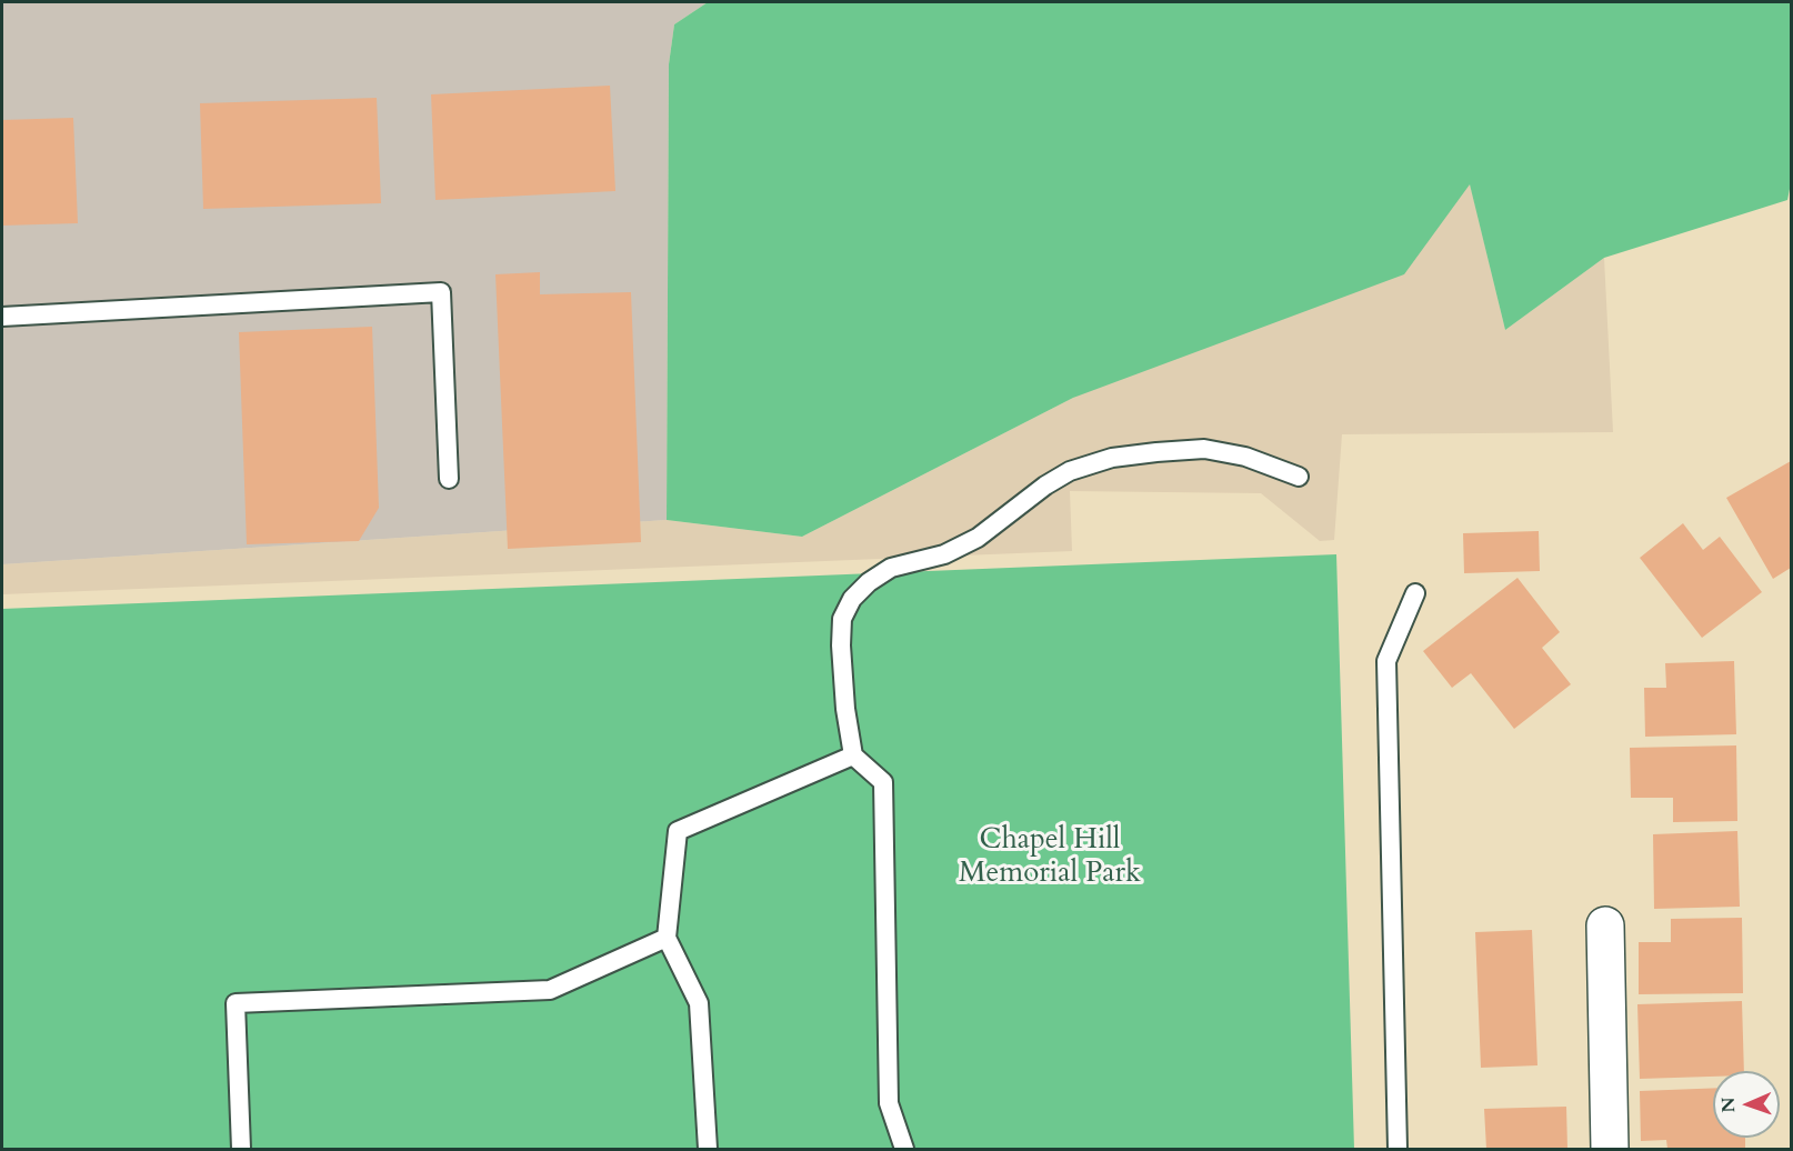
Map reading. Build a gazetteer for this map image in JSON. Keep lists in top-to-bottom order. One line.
{"parks":["Chapel Hill Memorial Park"],"north":"left"}
